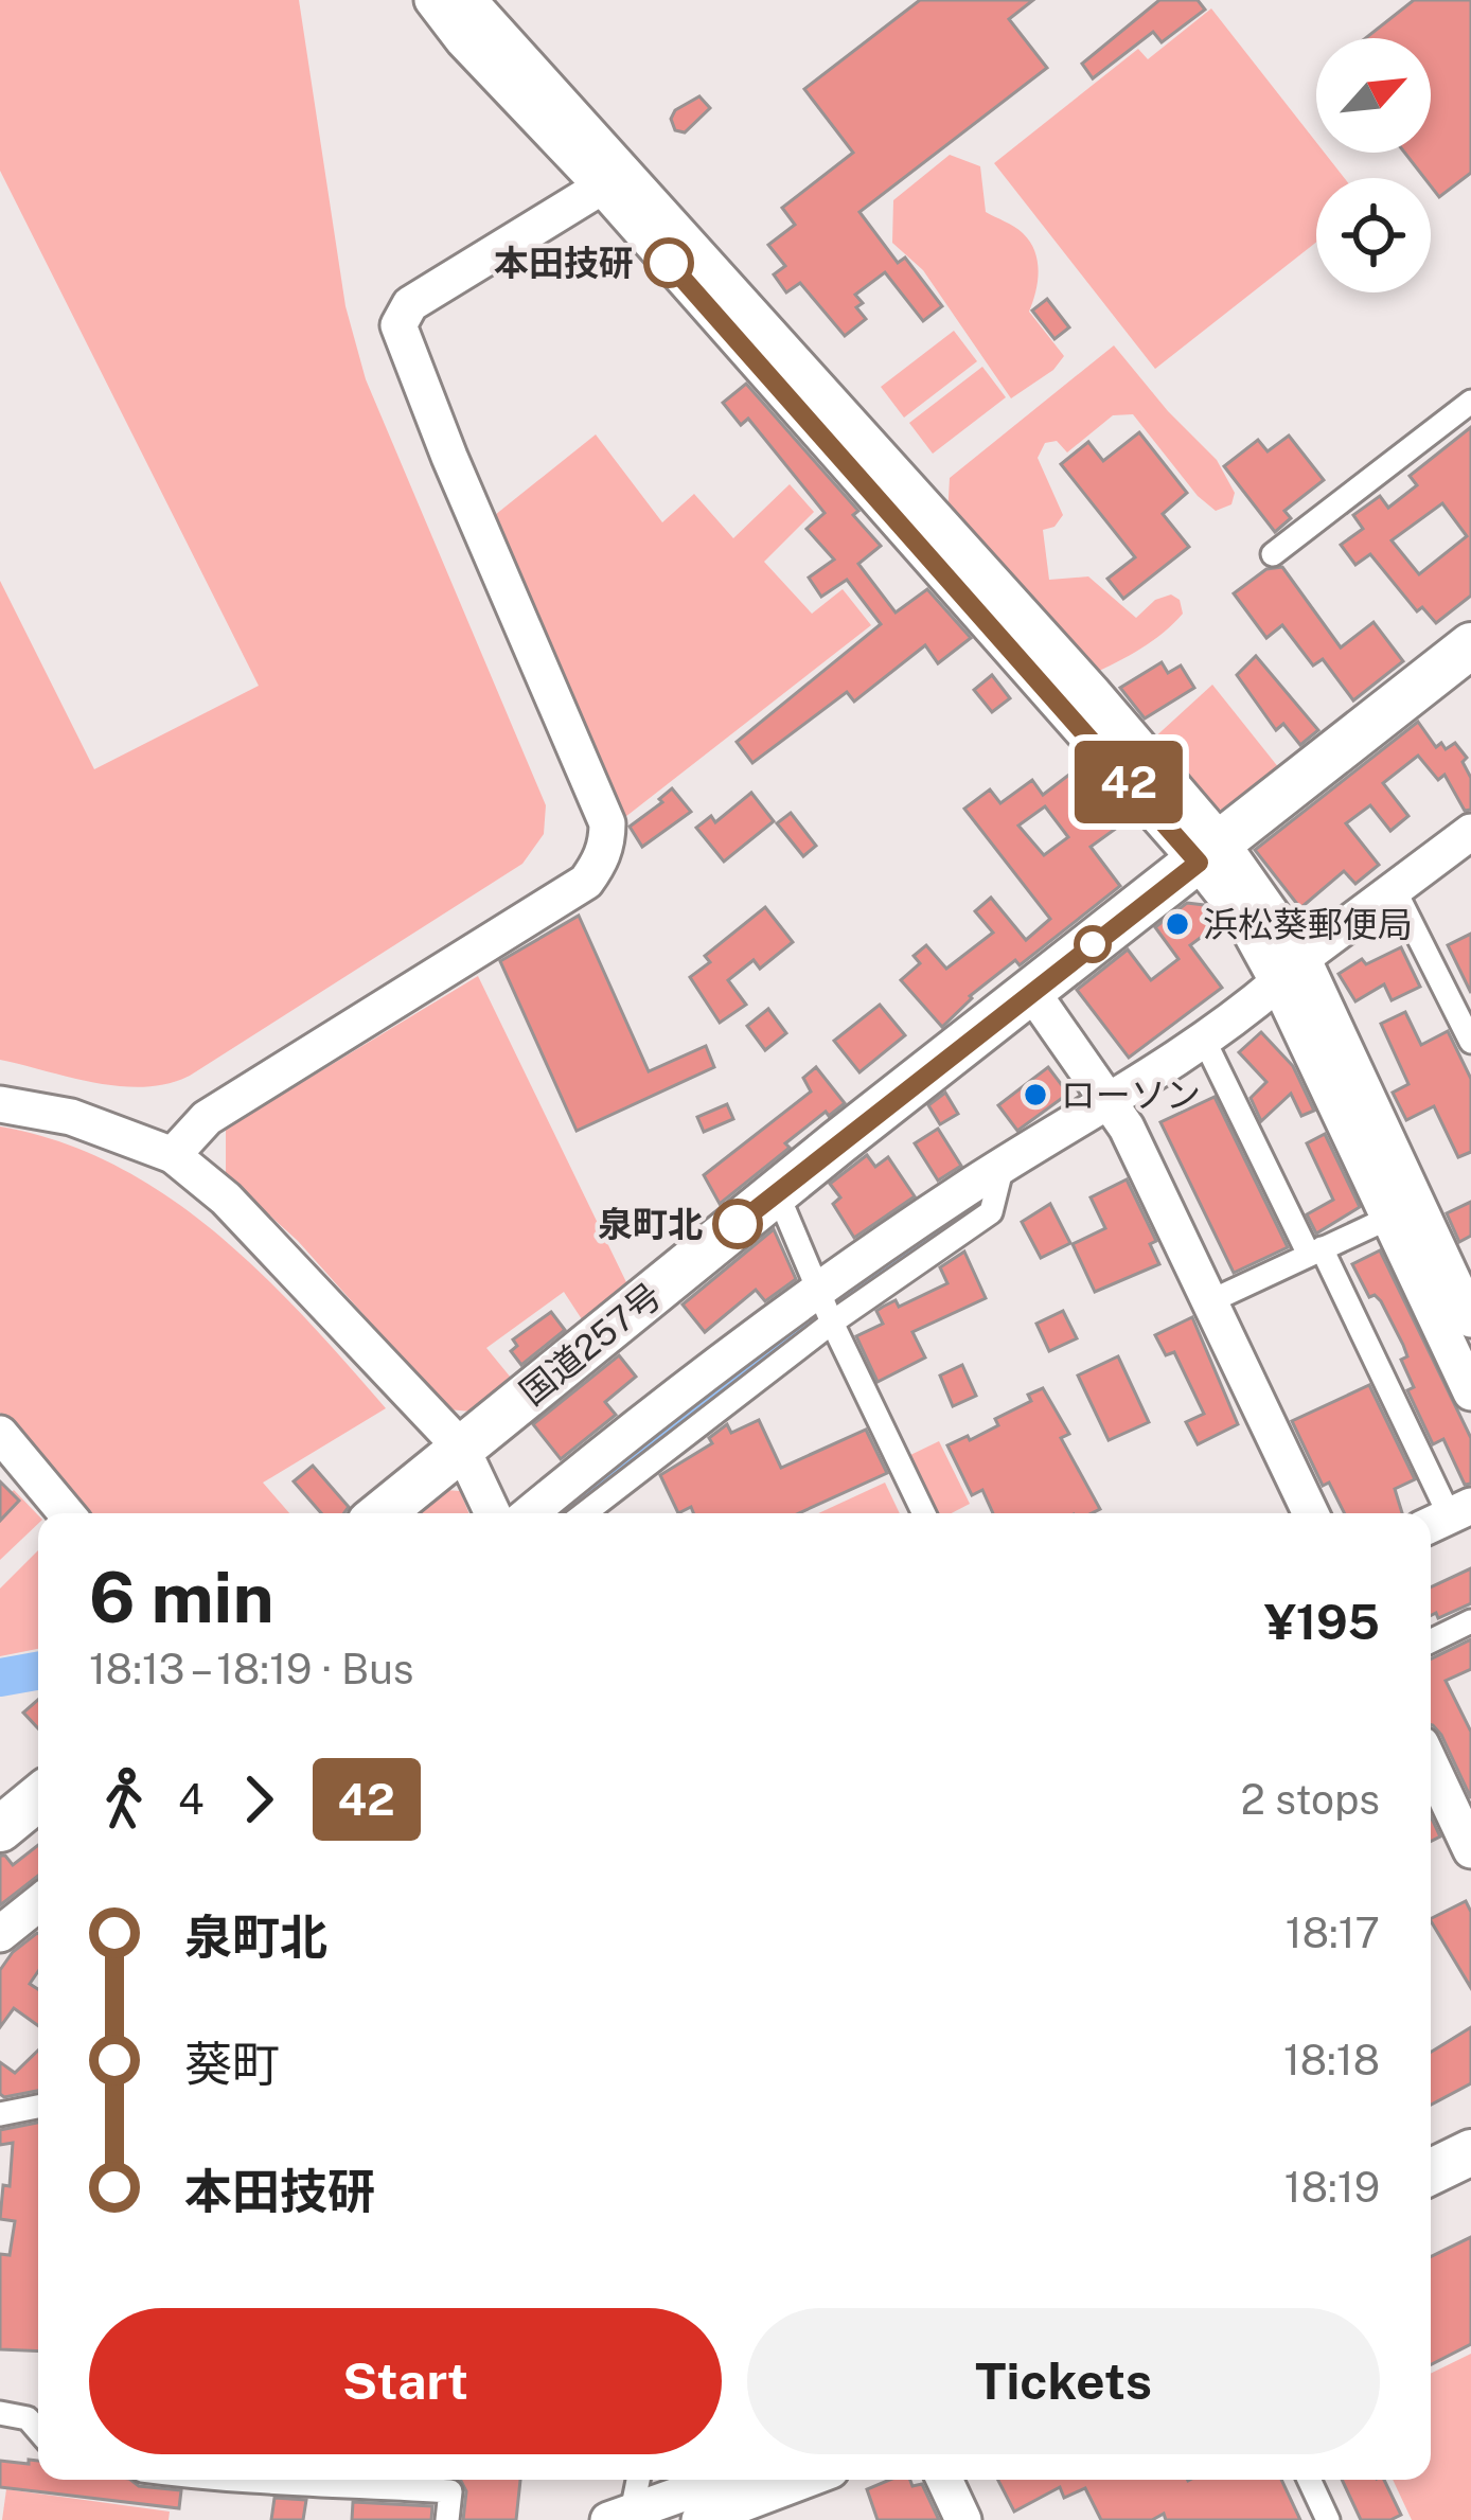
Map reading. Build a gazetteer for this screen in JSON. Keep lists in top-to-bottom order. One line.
{"streets":{"highway":["国道257号"]},"places":["本田技研","浜松葵郵便局","ローソン","泉町北"],"lines":["bus line 42"],"north":"top right","page":{"on_map":"42","heading":["6 min","18:13 – 18:19 · Bus","¥195"],"legs":["4","42","2 stops"],"list":[{"name":"泉町北","value":"18:17"},{"name":"葵町","value":"18:18"},{"name":"本田技研","value":"18:19"}],"buttons":["Start","Tickets"]}}
